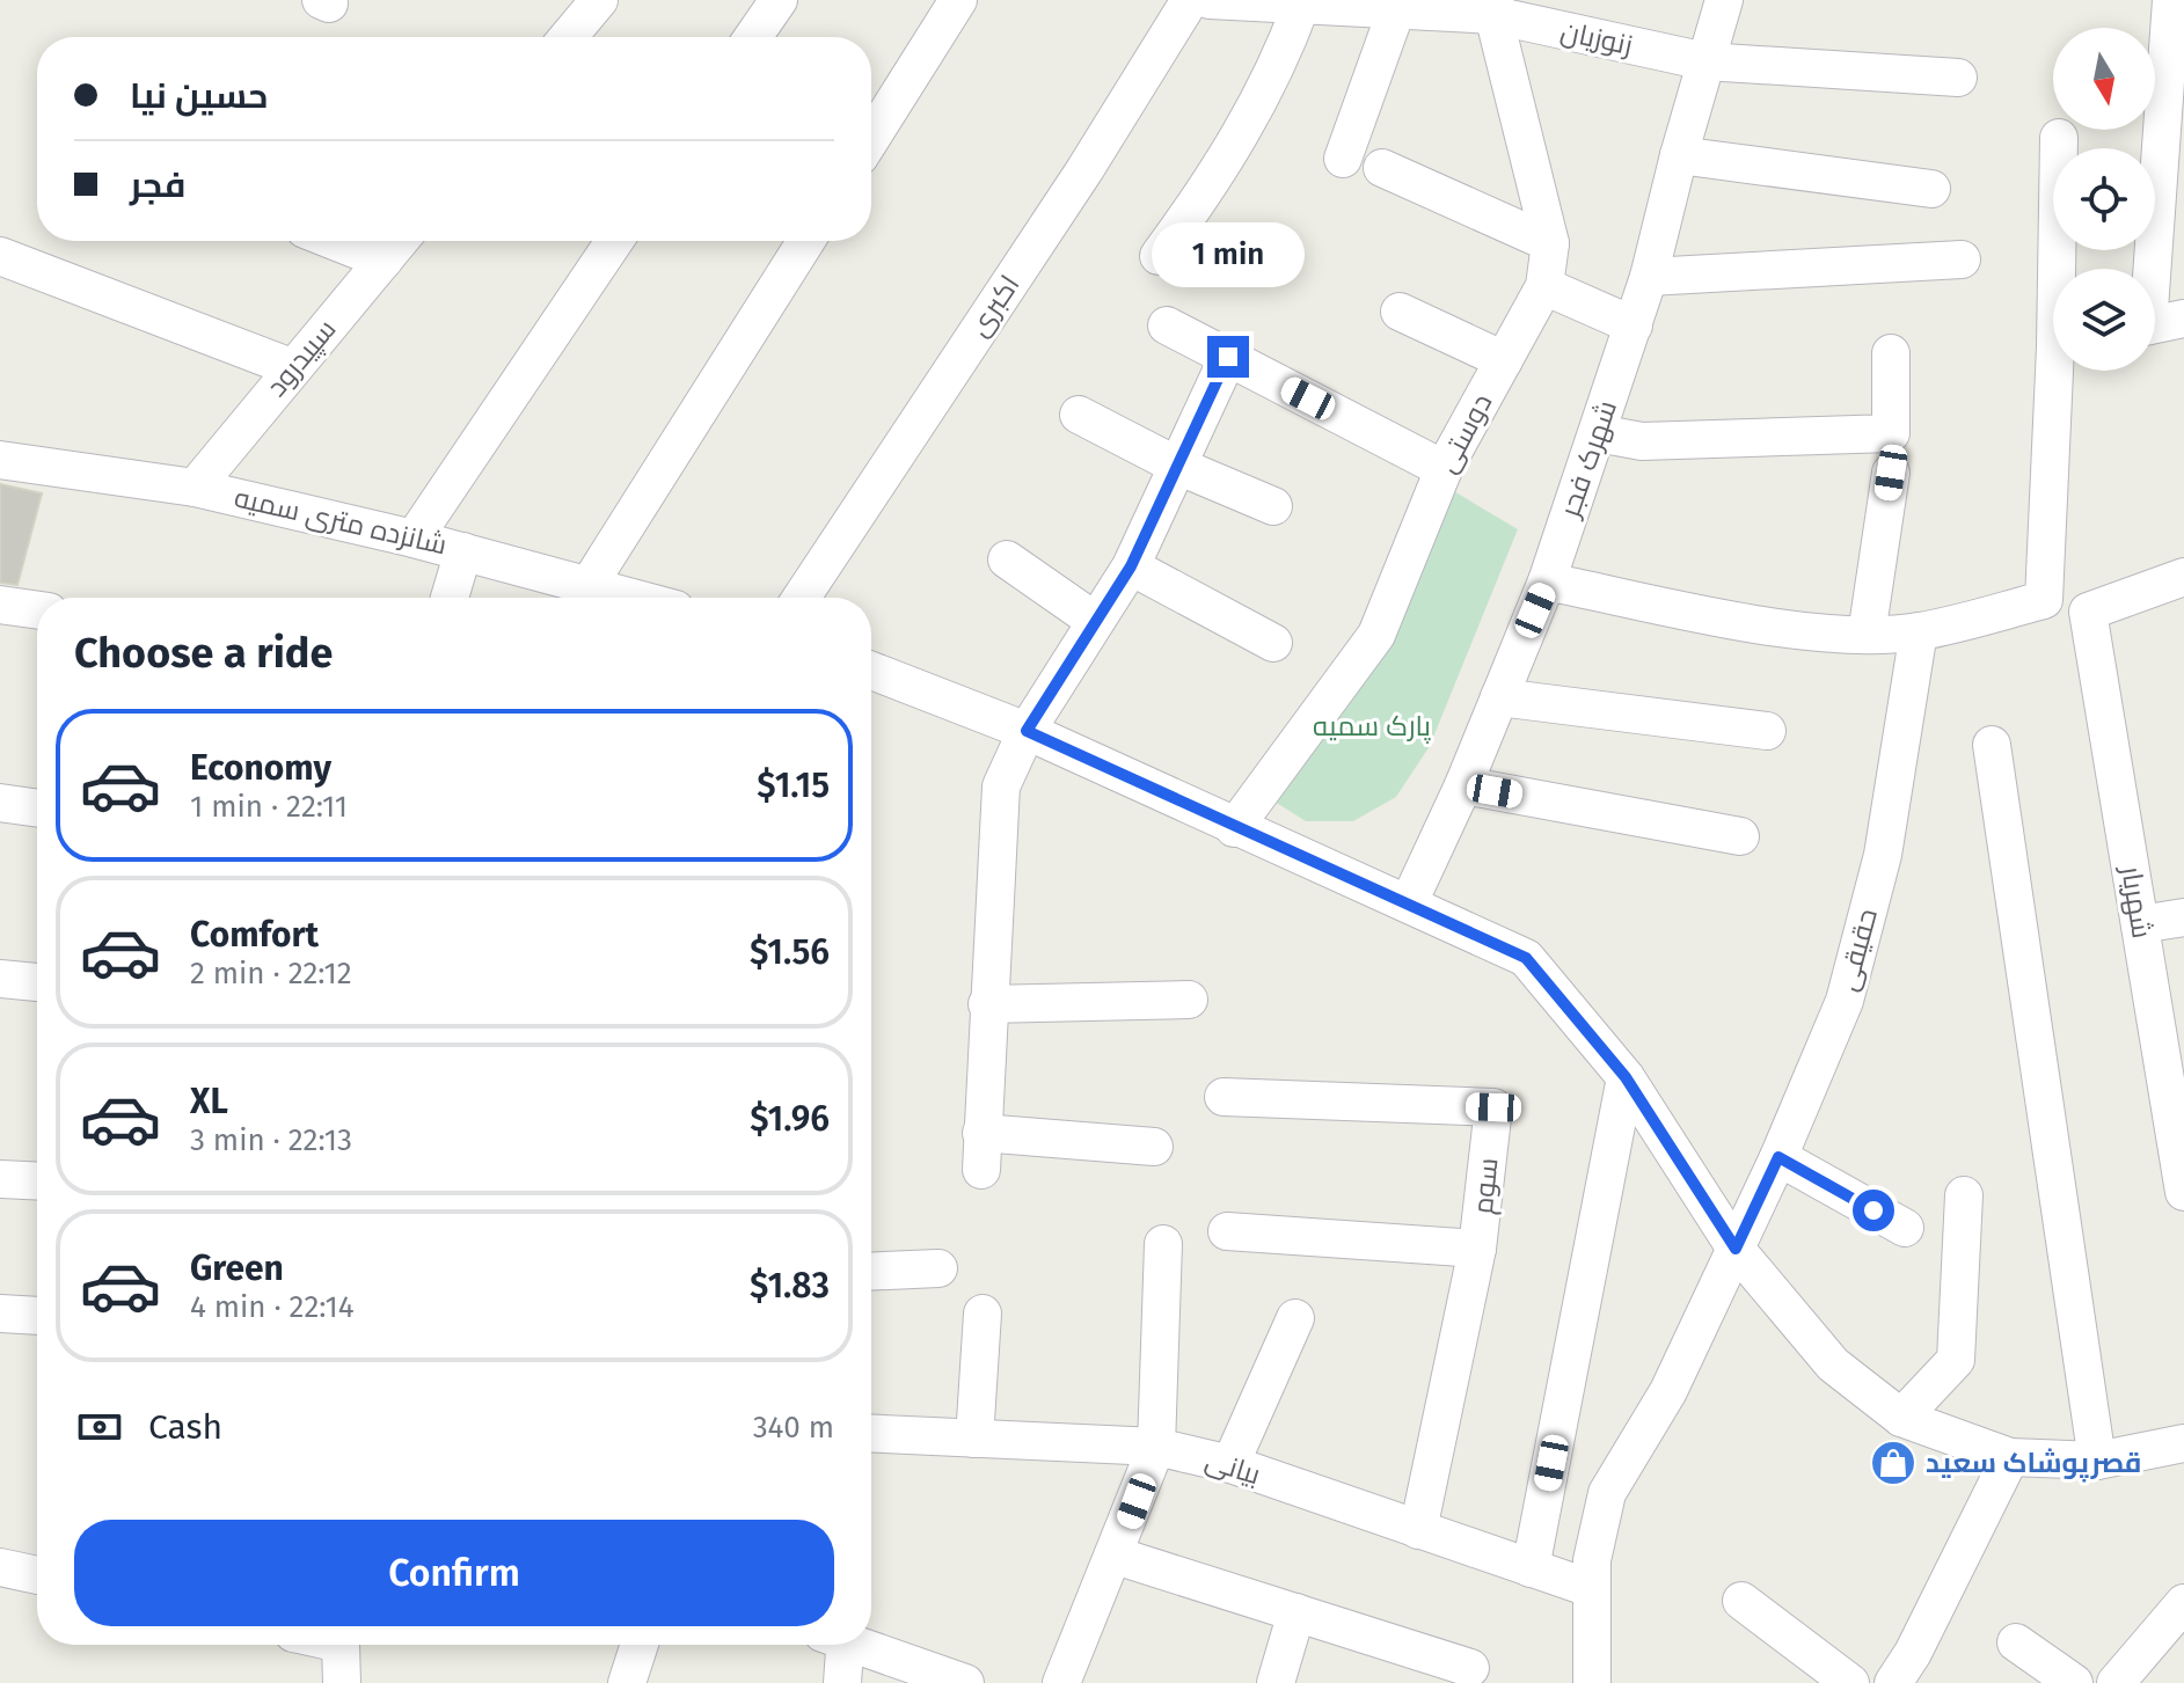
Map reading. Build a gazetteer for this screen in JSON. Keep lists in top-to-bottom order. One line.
{"streets":{"street":["زنوزیان","اکبری","سپیدرود","دوستی","شهرک فجر","شانزده متری سمیه","شهریار","حقیقی","سوم","بیانی"]},"crossings":[["زنوزیان","دوستی"],["زنوزیان","شهرک فجر"],["سپیدرود","شانزده متری سمیه"],["حقیقی","بیانی"],["سوم","بیانی"]],"parks":["پارک سمیه"],"places":{"shop":["قصرپوشاک سعید"]},"north":"bottom","page":{"banner":["حسین نیا","فجر"],"bubble":"1 min","heading":"Choose a ride","list":[{"name":"Economy","note":"1 min · 22:11","value":"$1.15"},{"name":"Comfort","note":"2 min · 22:12","value":"$1.56"},{"name":"XL","note":"3 min · 22:13","value":"$1.96"},{"name":"Green","note":"4 min · 22:14","value":"$1.83"}],"pay":["Cash","340 m"],"buttons":"Confirm"}}
